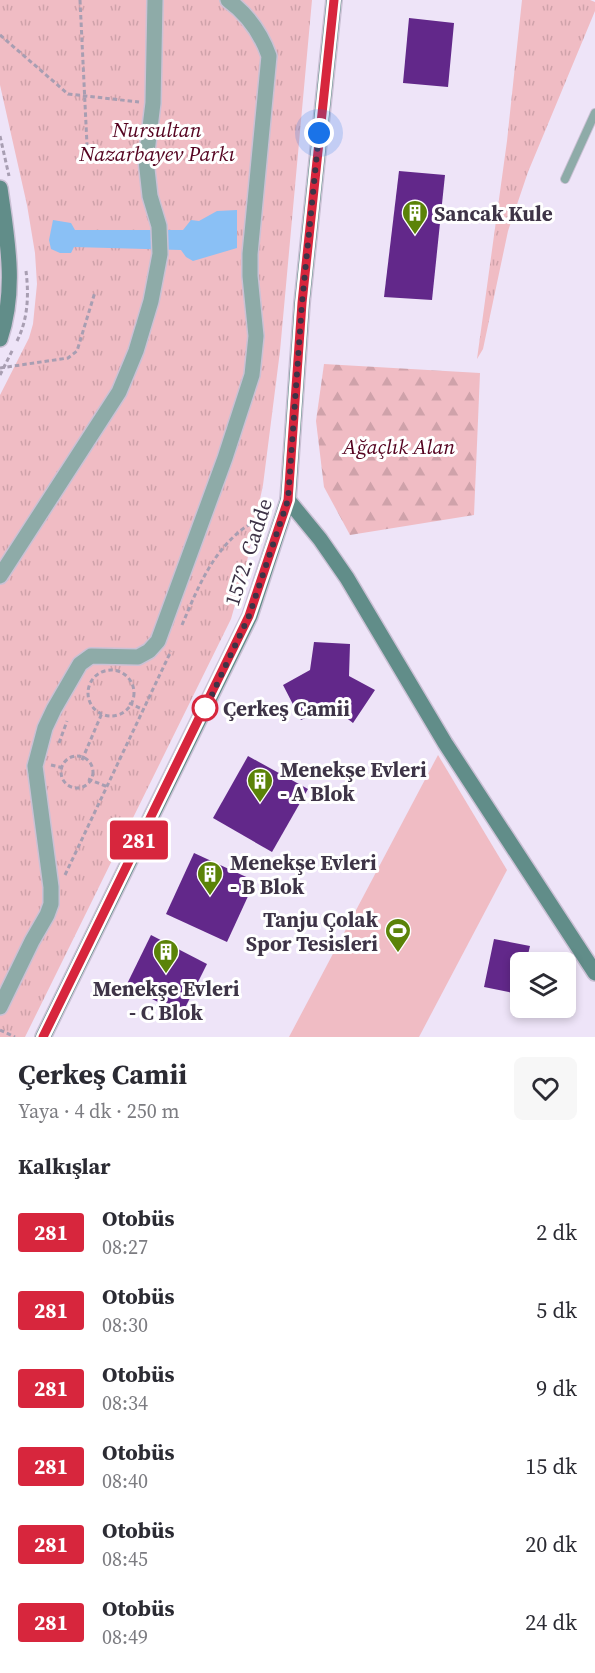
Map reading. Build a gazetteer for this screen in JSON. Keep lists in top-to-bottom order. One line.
{"streets":{"main road":["1572. Cadde"]},"parks":["Nursultan Nazarbayev Parkı","Ağaçlık Alan"],"places":{"building":["Sancak Kule","Menekşe Evleri - A Blok","Menekşe Evleri - B Blok","Menekşe Evleri - C Blok"],"other":["Çerkeş Camii"],"sports":["Tanju Çolak Spor Tesisleri"]},"lines":["bus line 281"],"page":{"on_map":"281","heading":[["Çerkeş Camii","Yaya · 4 dk · 250 m"],"Kalkışlar"],"list":[{"mark":"281","name":"Otobüs","note":"08:27","value":"2 dk"},{"mark":"281","name":"Otobüs","note":"08:30","value":"5 dk"},{"mark":"281","name":"Otobüs","note":"08:34","value":"9 dk"},{"mark":"281","name":"Otobüs","note":"08:40","value":"15 dk"},{"mark":"281","name":"Otobüs","note":"08:45","value":"20 dk"},{"mark":"281","name":"Otobüs","note":"08:49","value":"24 dk"}]}}
